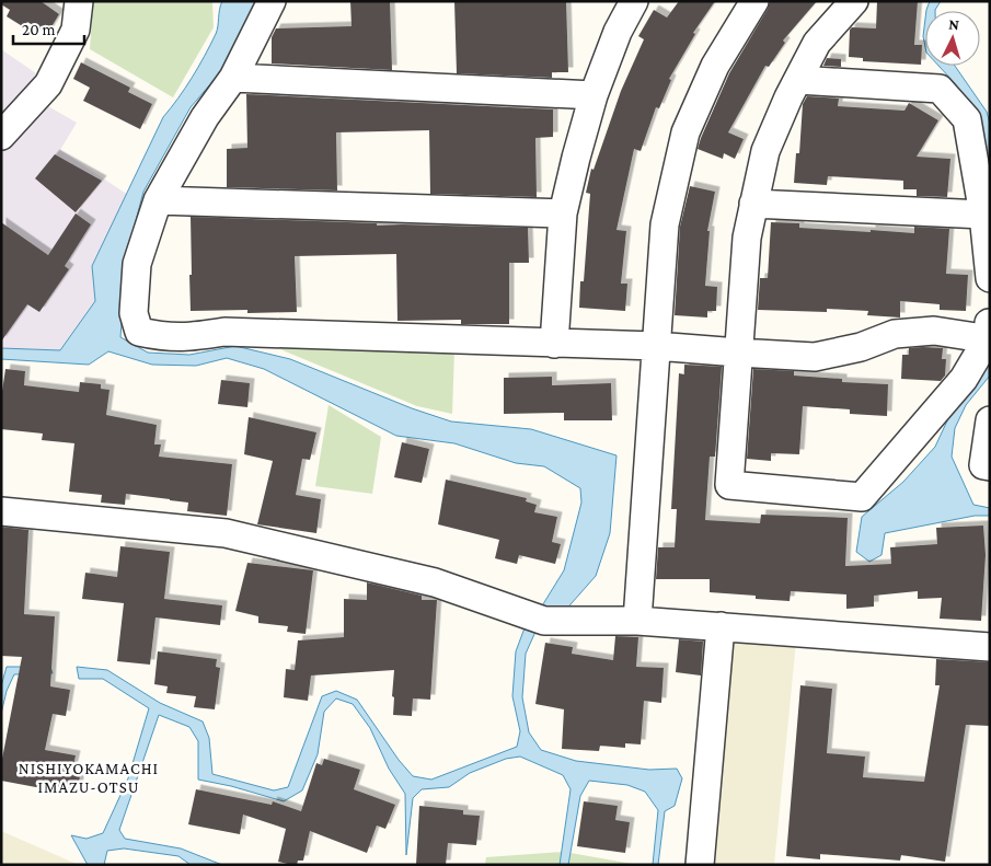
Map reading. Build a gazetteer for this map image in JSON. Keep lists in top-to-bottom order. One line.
{"districts":["NISHIYOKAMACHI IMAZU-OTSU"],"scale_bar":"20 m","north":"top"}
